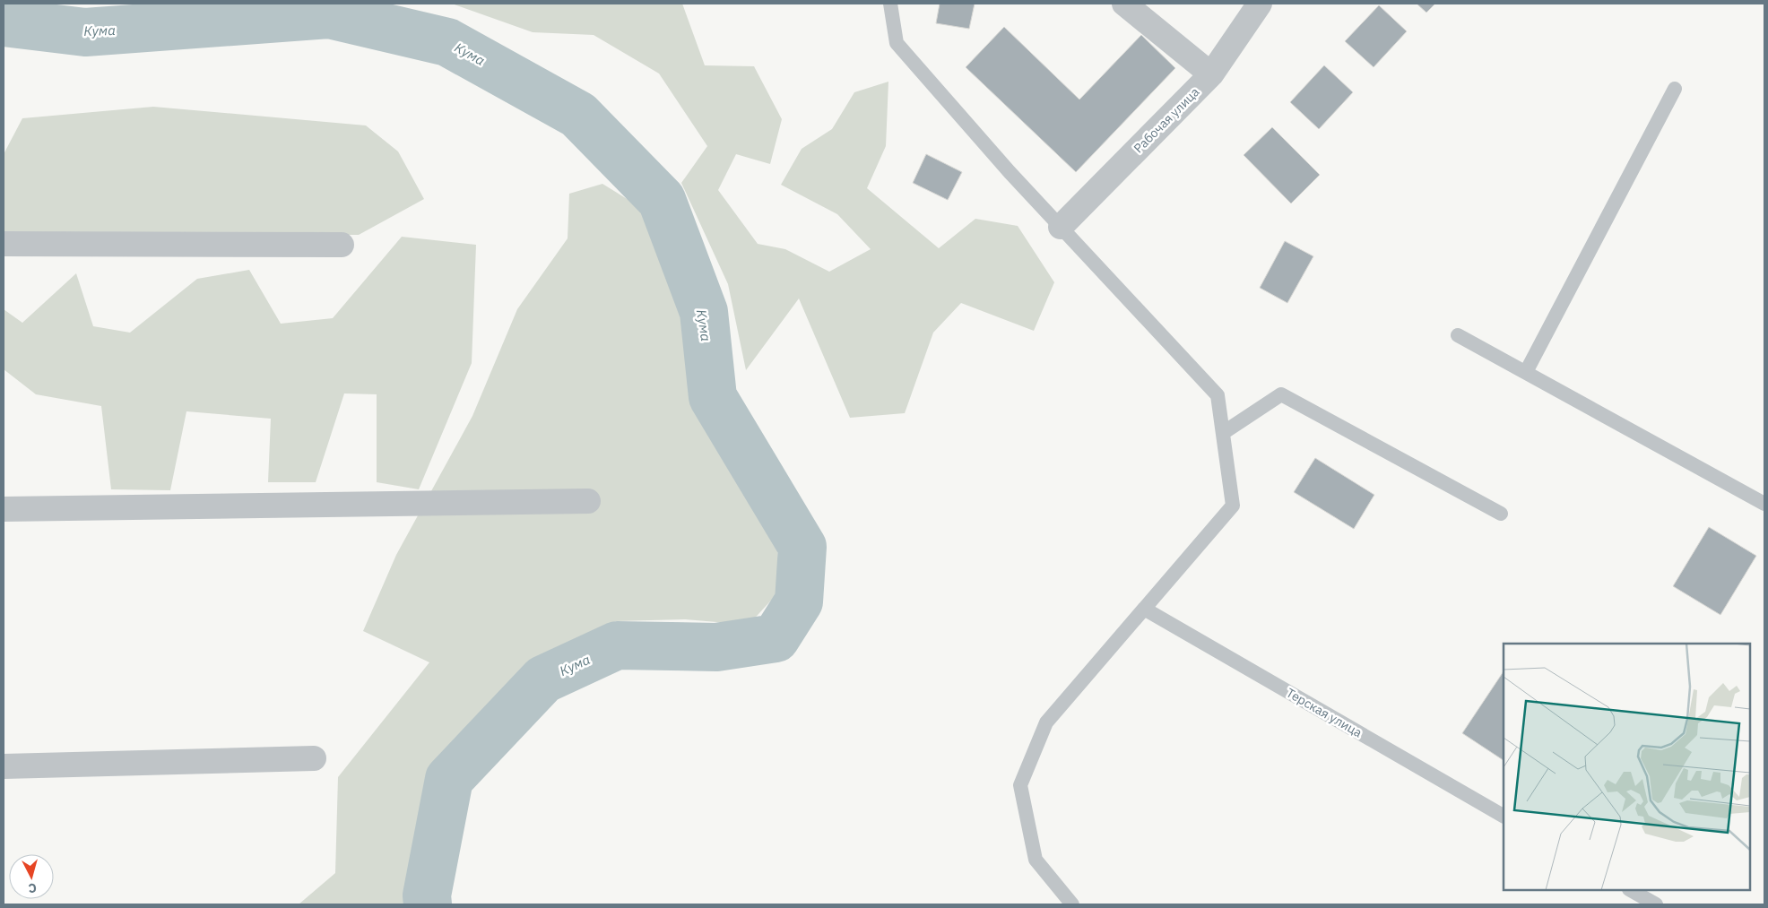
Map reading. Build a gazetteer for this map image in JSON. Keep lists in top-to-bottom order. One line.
{"streets":{"street":["Рабочая улица"],"lane":["Терская улица"]},"water":["Кума"],"north":"bottom"}
